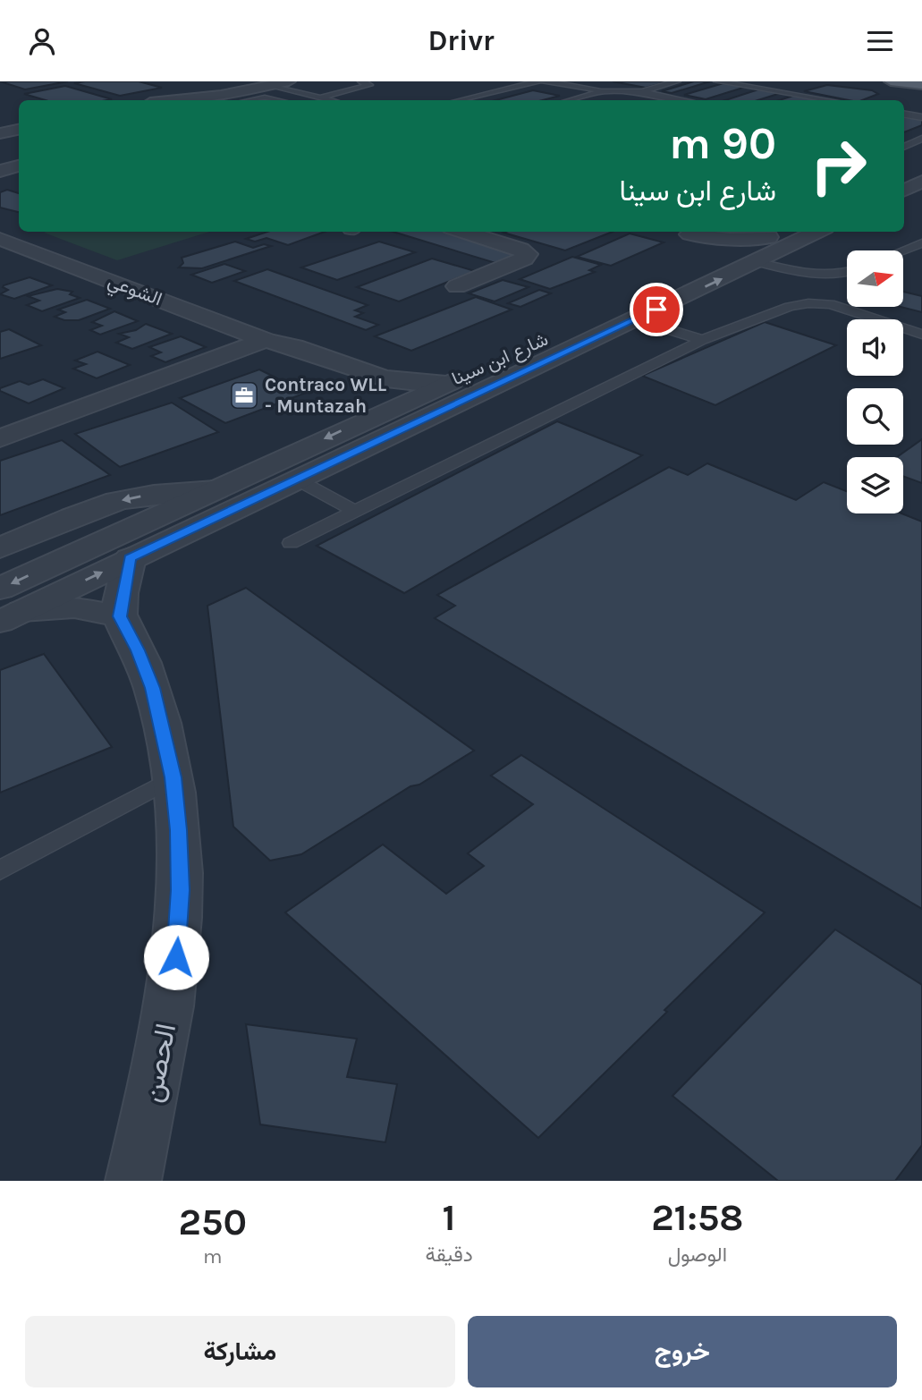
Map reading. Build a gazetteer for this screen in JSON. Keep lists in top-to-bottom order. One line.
{"streets":{"street":["الشوعي","شارع ابن سينا","الحصن"]},"crossings":[["الشوعي","شارع ابن سينا"]],"places":{"office":["Contraco WLL - Muntazah"]},"north":"right","page":{"header":"Drivr","turn":["90 m","شارع ابن سينا"],"eta":["21:58","الوصول","1","دقيقة","250","m"],"buttons":["خروج","مشاركة"]}}
